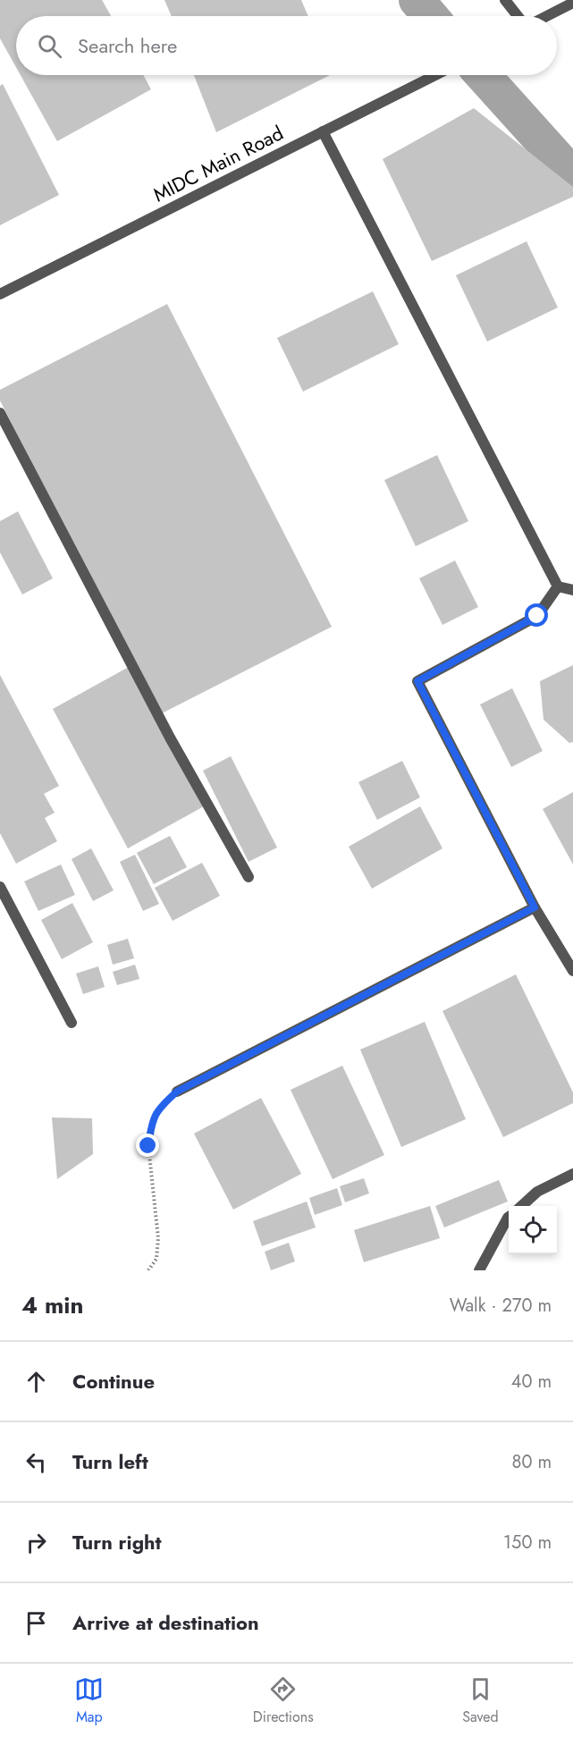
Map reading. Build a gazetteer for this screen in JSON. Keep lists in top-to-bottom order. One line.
{"streets":{"street":["MIDC Main Road"]},"page":{"search":"Search here","heading":["4 min","Walk · 270 m"],"list":[["Continue","40 m"],["Turn left","80 m"],["Turn right","150 m"],"Arrive at destination"],"nav":["Map","Directions","Saved"]}}
